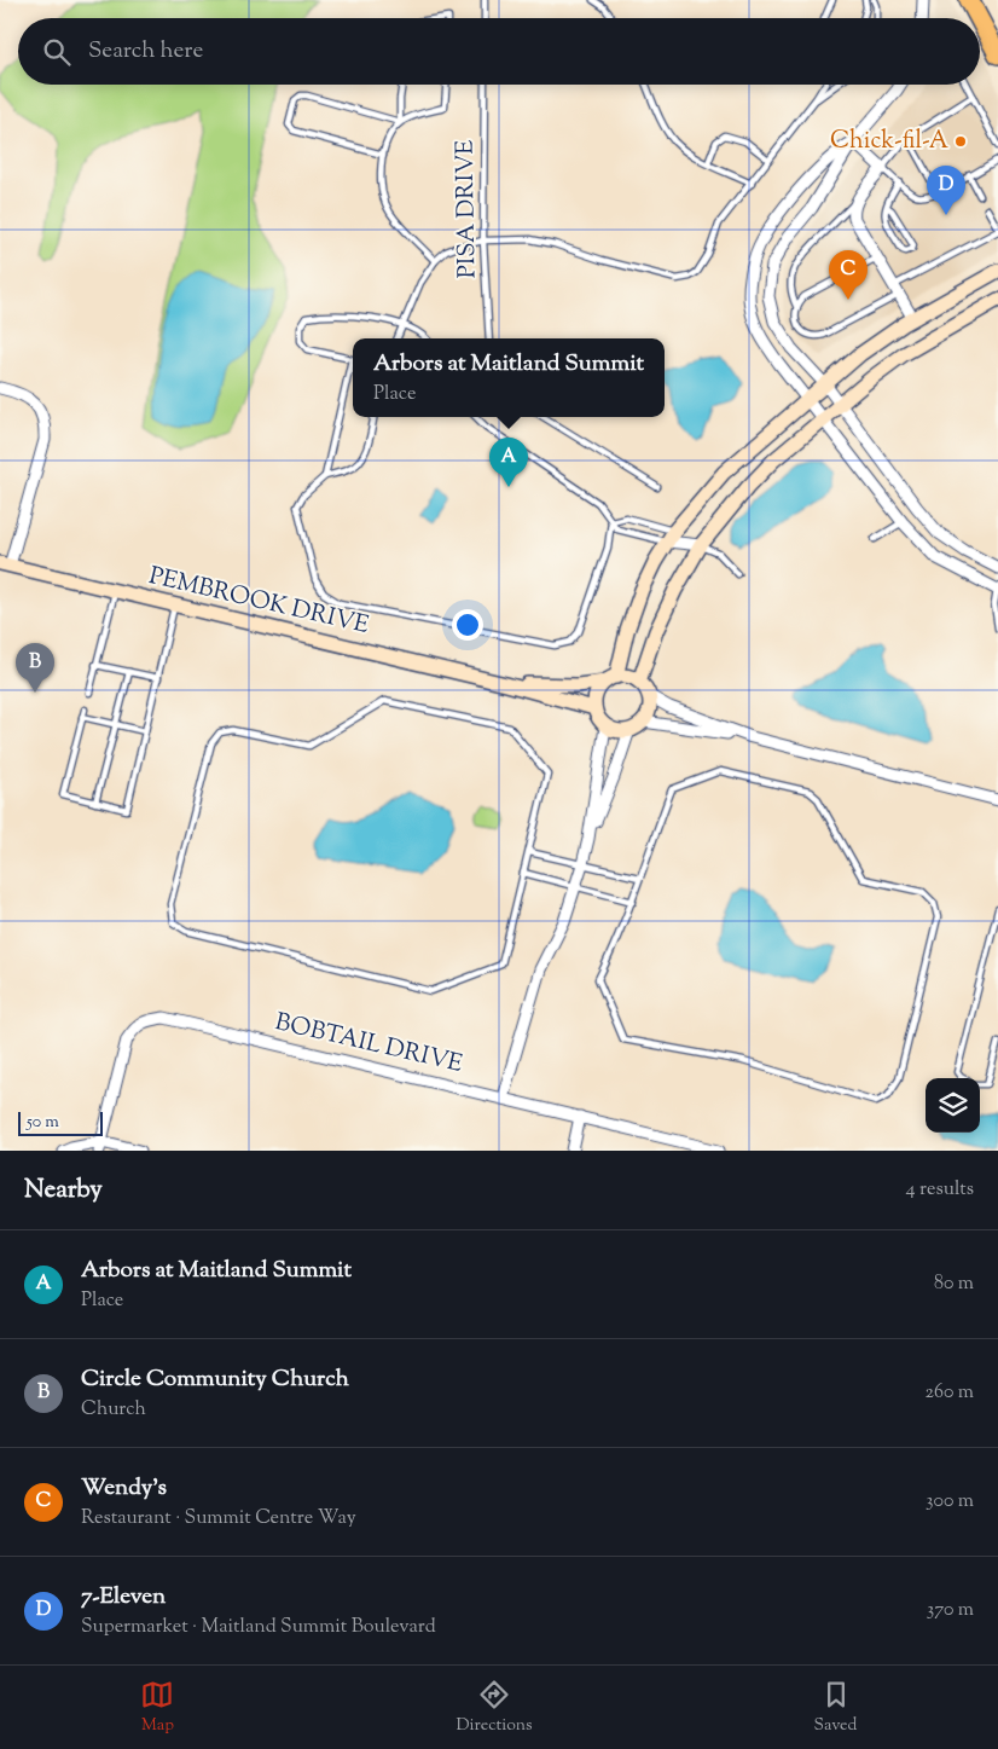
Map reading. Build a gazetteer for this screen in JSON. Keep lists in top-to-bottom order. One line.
{"streets":{"street":["PEMBROOK DRIVE","BOBTAIL DRIVE"],"lane":["PISA DRIVE"]},"places":["Chick-fil-A"],"scale_bar":"50 m","page":{"search":"Search here","pins":["D","C","A","B"],"popup":["Arbors at Maitland Summit","Place"],"scale":"50 m","heading":["Nearby","4 results"],"list":[{"mark":"A","name":"Arbors at Maitland Summit","note":"Place","value":"80 m"},{"mark":"B","name":"Circle Community Church","note":"Church","value":"260 m"},{"mark":"C","name":"Wendy's","note":"Restaurant · Summit Centre Way","value":"300 m"},{"mark":"D","name":"7-Eleven","note":"Supermarket · Maitland Summit Boulevard","value":"370 m"}],"nav":["Map","Directions","Saved"]}}
